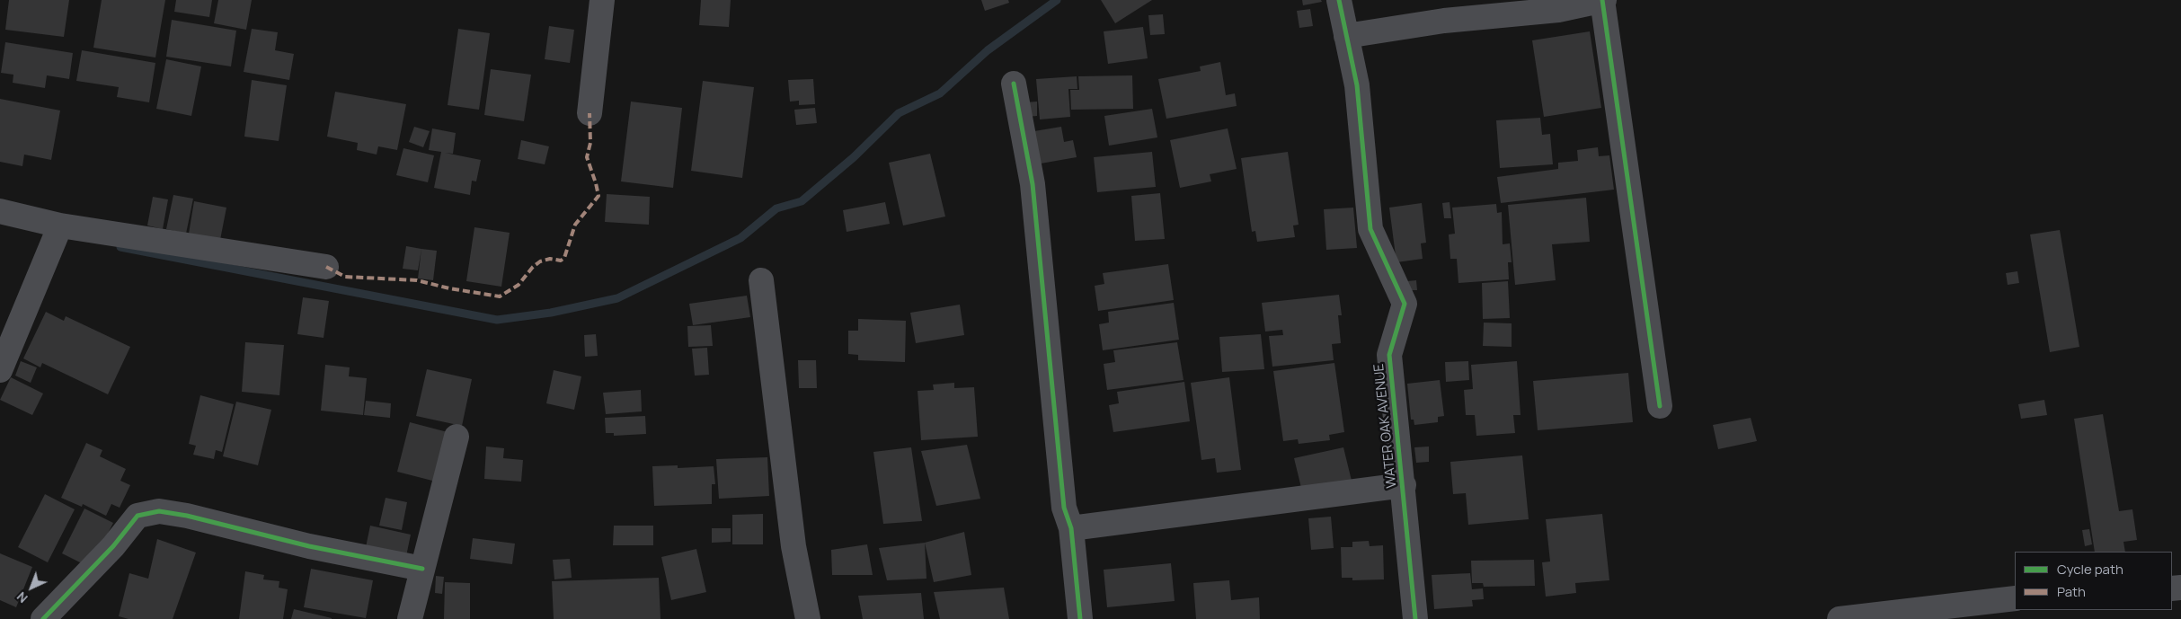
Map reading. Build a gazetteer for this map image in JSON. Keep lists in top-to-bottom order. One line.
{"streets":{"street":["WATER OAK AVENUE"]},"legend":["Cycle path","Path"],"north":"bottom left"}
